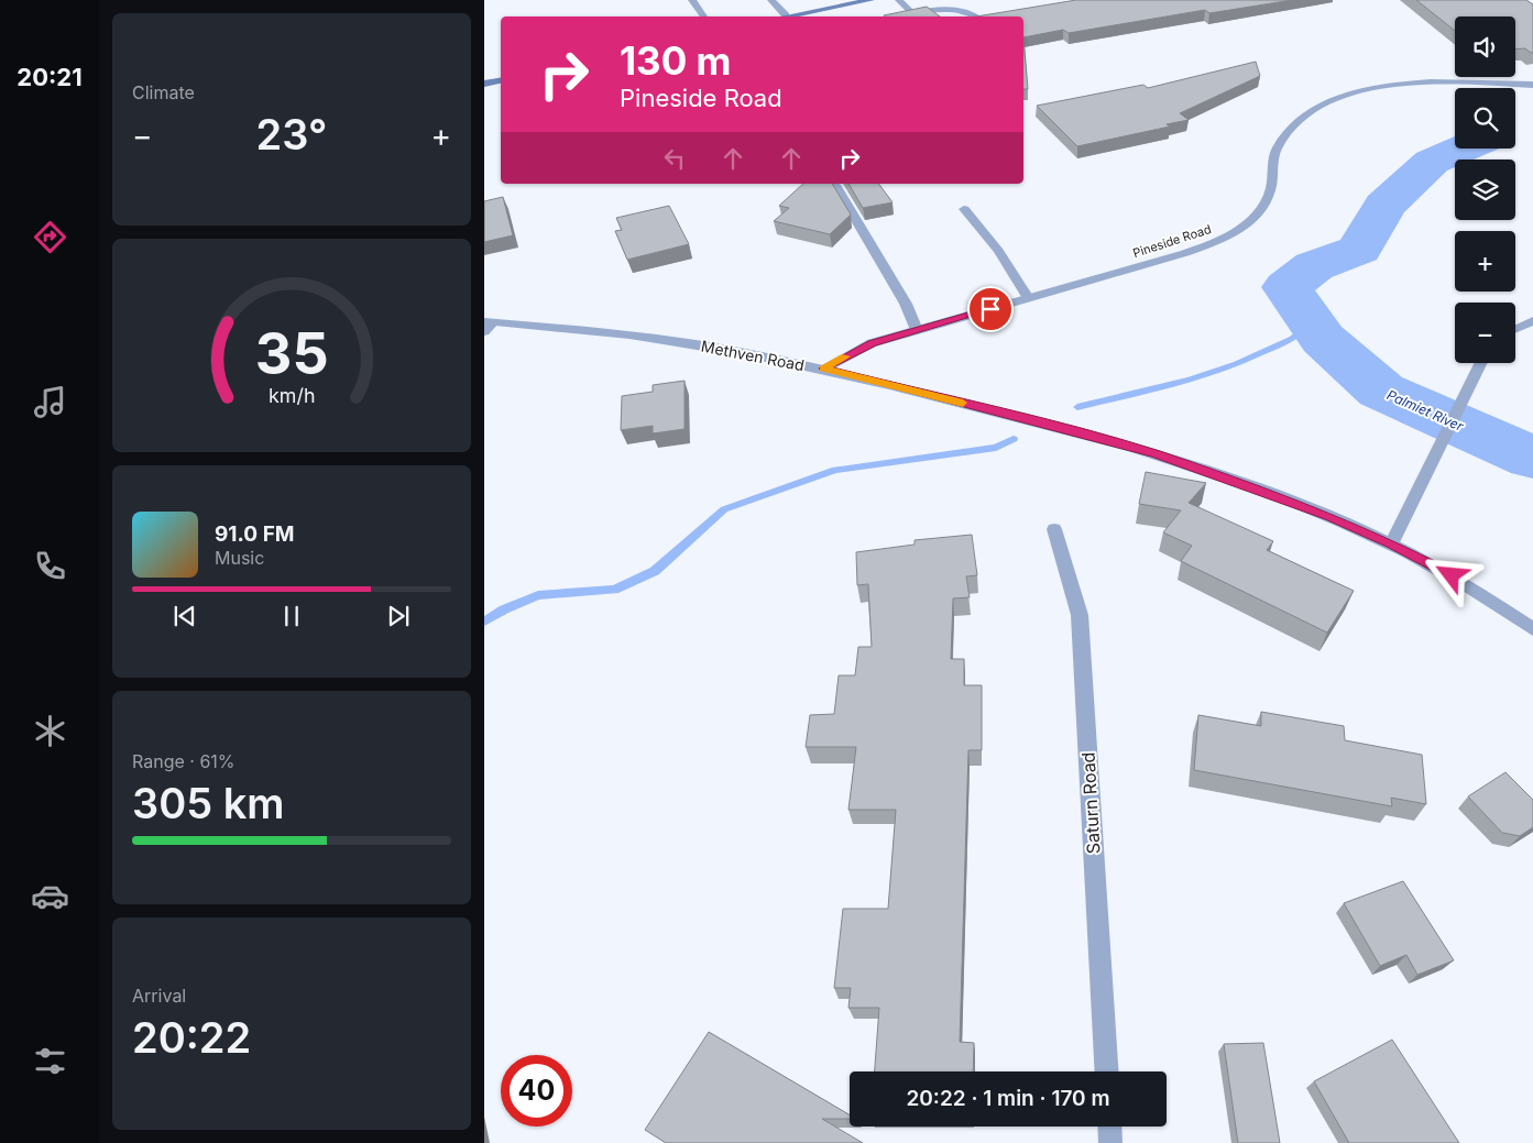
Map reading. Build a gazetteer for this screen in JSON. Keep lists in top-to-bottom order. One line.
{"streets":{"street":["Pineside Road","Methven Road","Saturn Road"]},"crossings":[["Pineside Road","Methven Road"]],"water":["Palmiet River"],"page":{"tabs":"20:21","tile":["Climate",["Range · 61%","305 km"],["Arrival","20:22"]],"map_buttons":["+","−"],"turn":["130 m","Pineside Road"],"heat":["−","23°","+"],"song":["91.0 FM","Music"],"limit":"40","trip":"20:22 · 1 min · 170 m","gauge":["35","km/h"]}}
